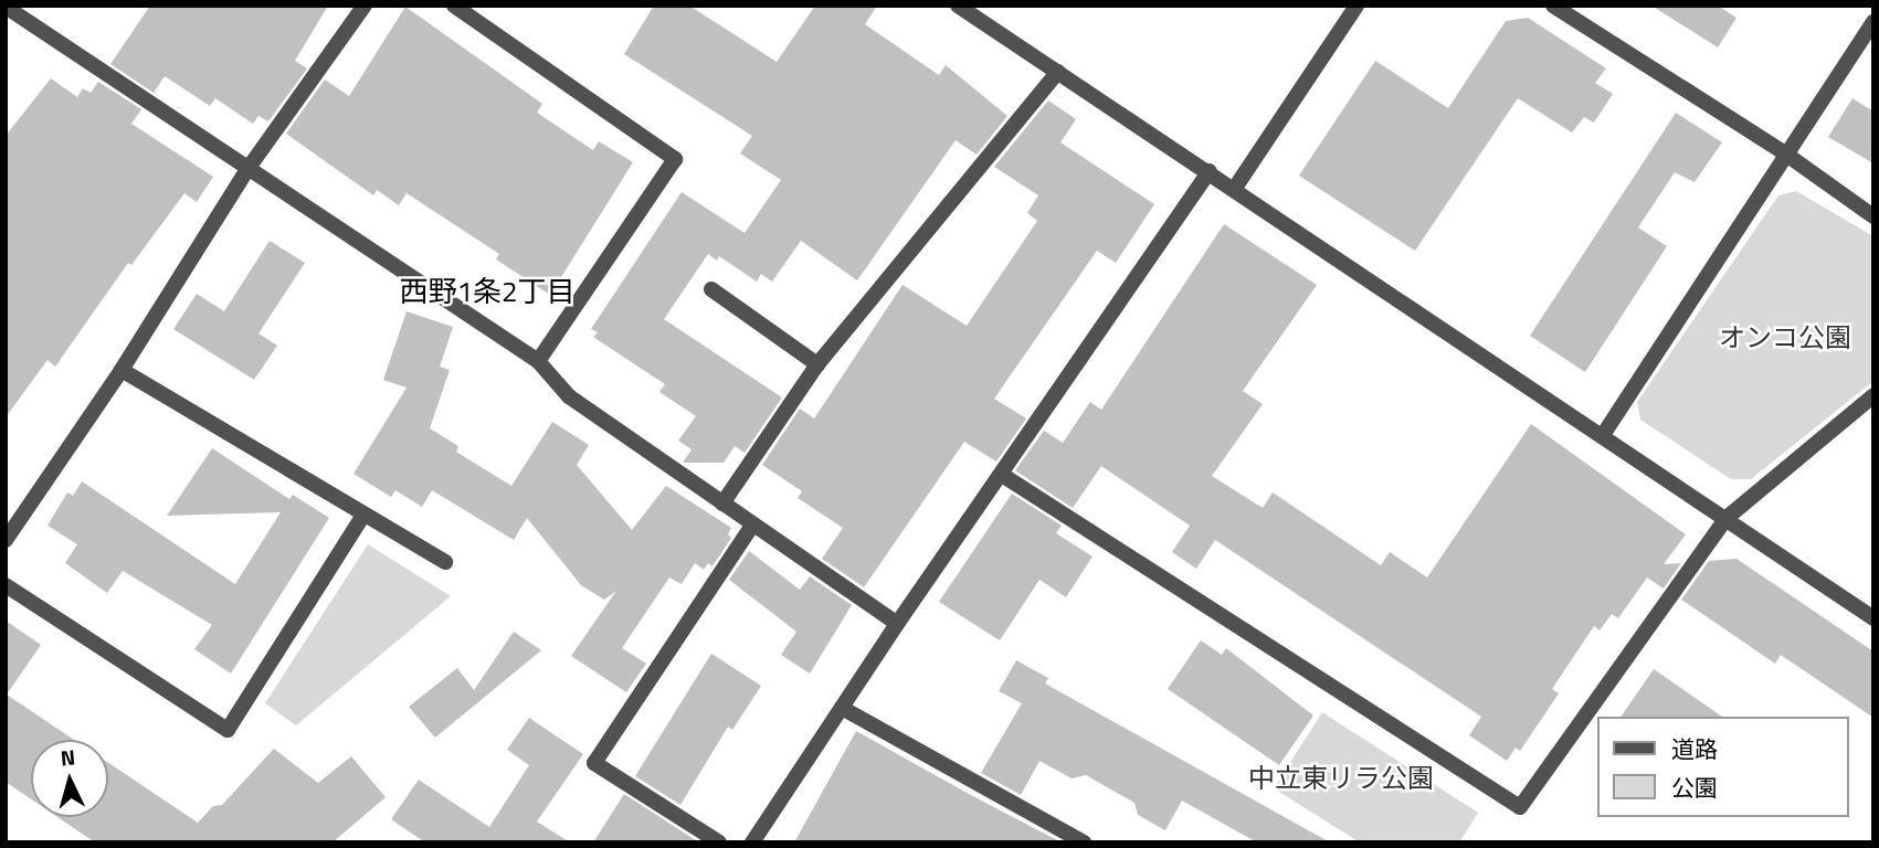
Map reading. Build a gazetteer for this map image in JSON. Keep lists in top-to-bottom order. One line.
{"districts":["西野1条2丁目"],"parks":["オンコ公園","中立東リラ公園"],"legend":["道路","公園"],"north":"top"}
